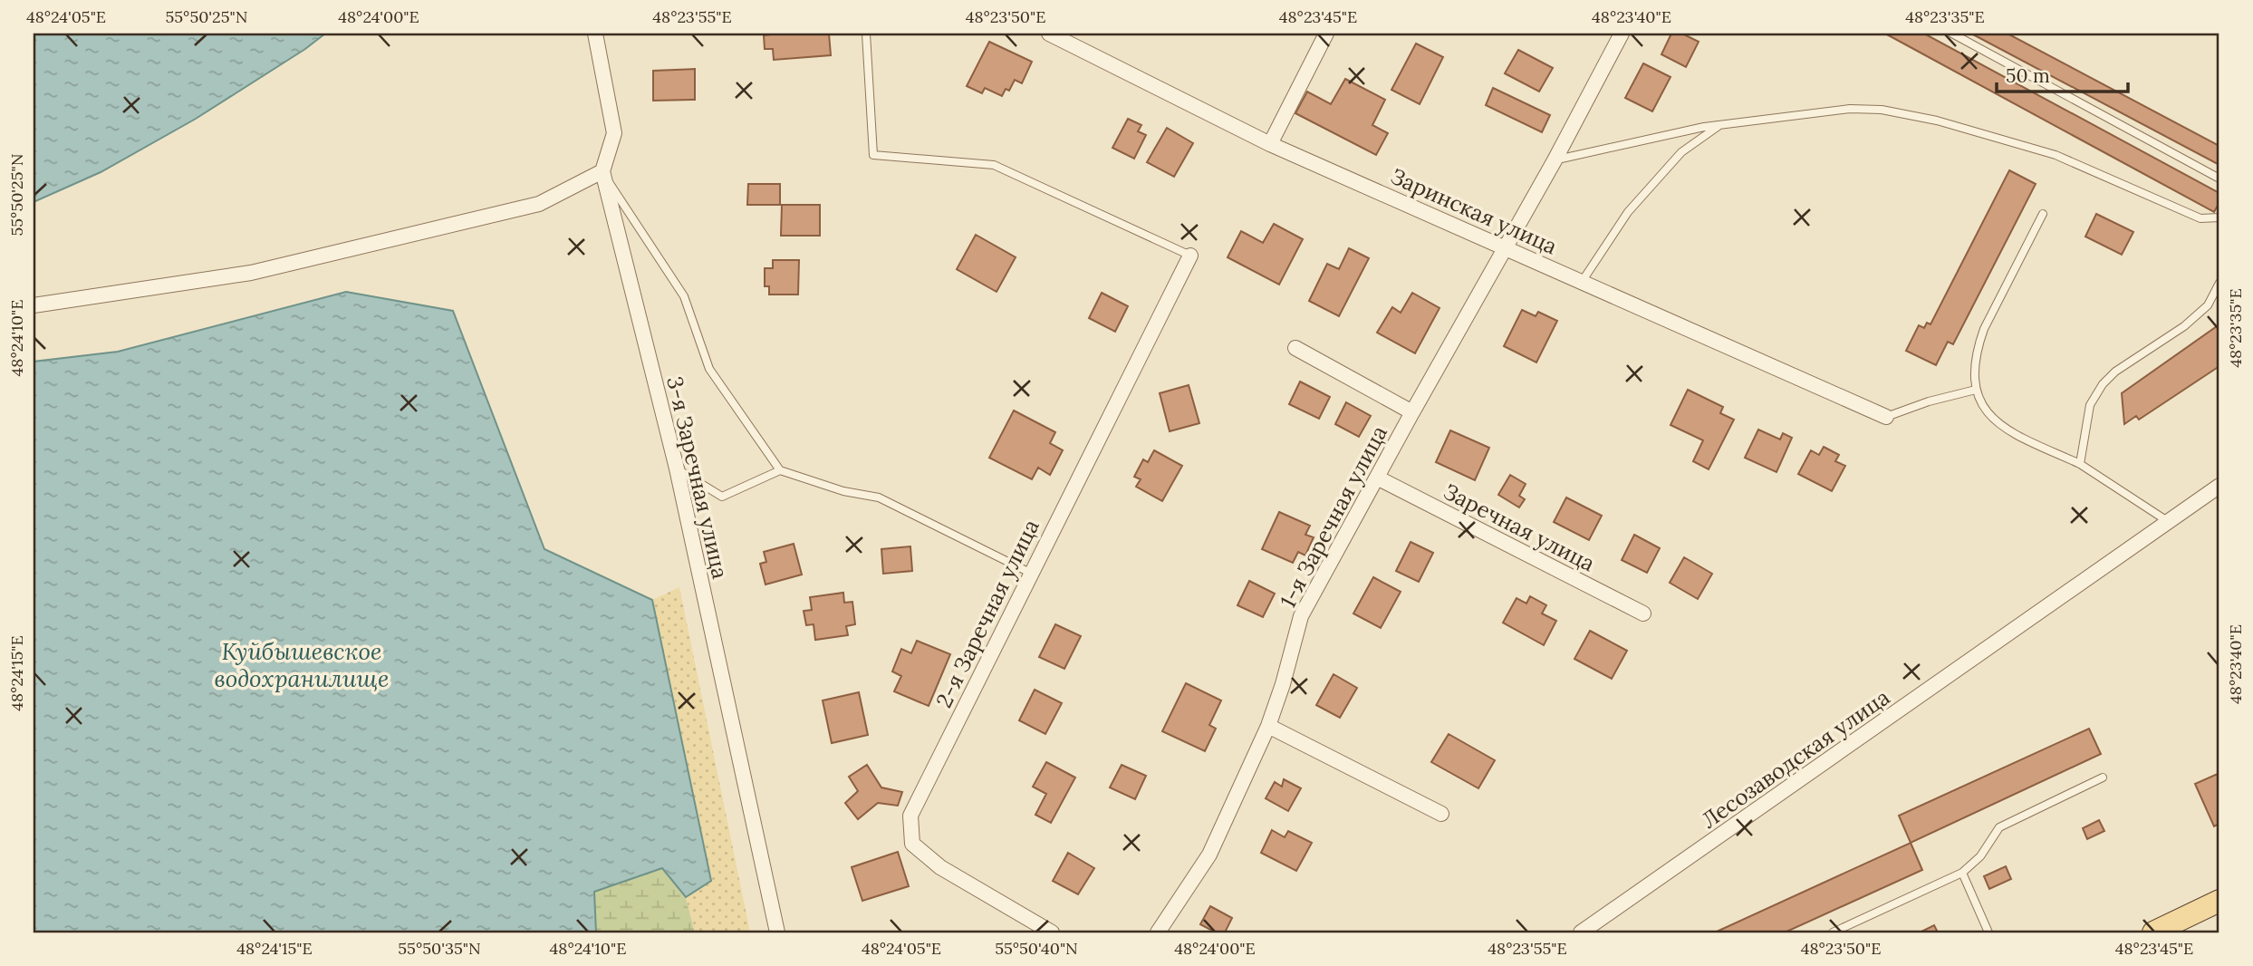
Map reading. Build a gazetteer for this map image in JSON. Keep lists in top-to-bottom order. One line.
{"streets":{"street":["Заринская улица","3-я Заречная улица","1-я Заречная улица","Заречная улица","2-я Заречная улица","Лесозаводская улица"]},"crossings":[["1-я Заречная улица","Заречная улица"]],"water":["Куйбышевское водохранилище"],"scale_bar":"50 m","coordinates":["48°24'05\"E","55°50'25\"N","48°24'00\"E","48°23'55\"E","48°23'50\"E","48°23'45\"E","48°23'40\"E","48°23'35\"E","48°24'10\"E","48°24'15\"E","55°50'35\"N","55°50'40\"N"]}
